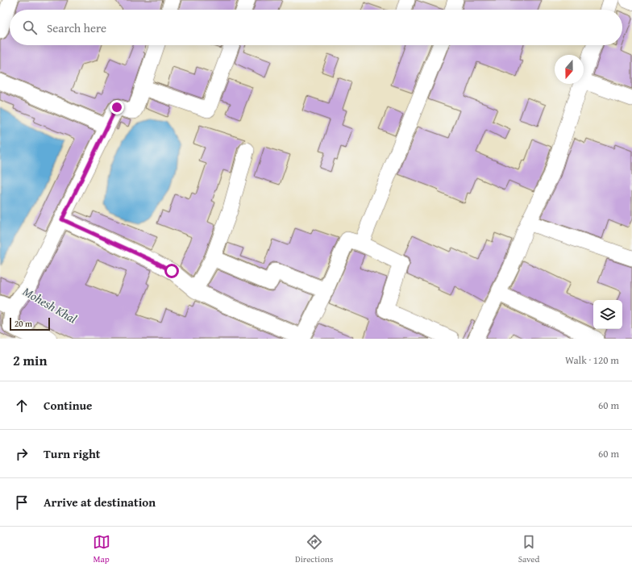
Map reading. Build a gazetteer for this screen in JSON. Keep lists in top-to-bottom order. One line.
{"water":["Mohesh Khal"],"scale_bar":"20 m","north":"bottom","page":{"search":"Search here","scale":"20 m","heading":["2 min","Walk · 120 m"],"list":[["Continue","60 m"],["Turn right","60 m"],"Arrive at destination"],"nav":["Map","Directions","Saved"]}}
